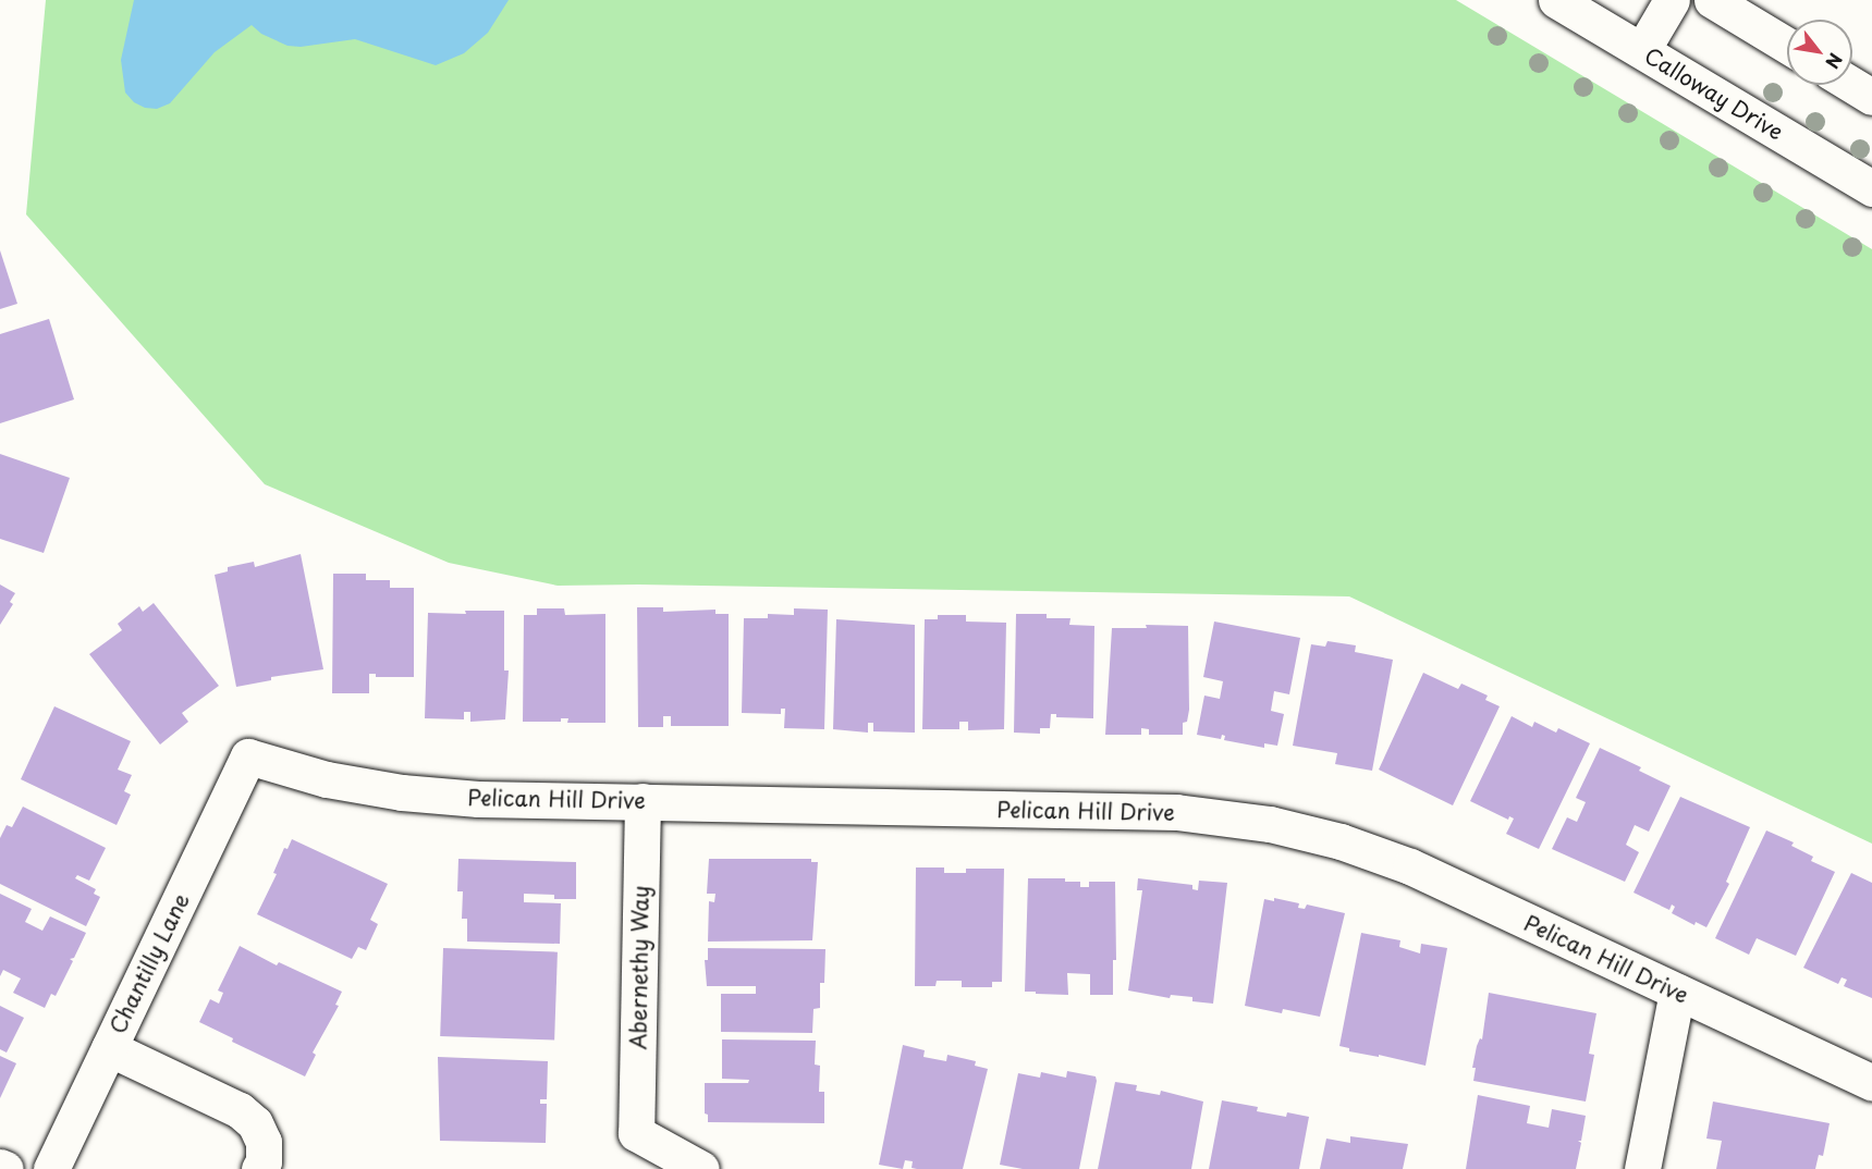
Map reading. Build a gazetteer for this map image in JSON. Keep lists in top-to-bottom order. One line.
{"streets":{"street":["Calloway Drive","Pelican Hill Drive","Chantilly Lane","Abernethy Way"]},"crossings":[["Pelican Hill Drive","Chantilly Lane"],["Pelican Hill Drive","Abernethy Way"]],"north":"bottom right"}
